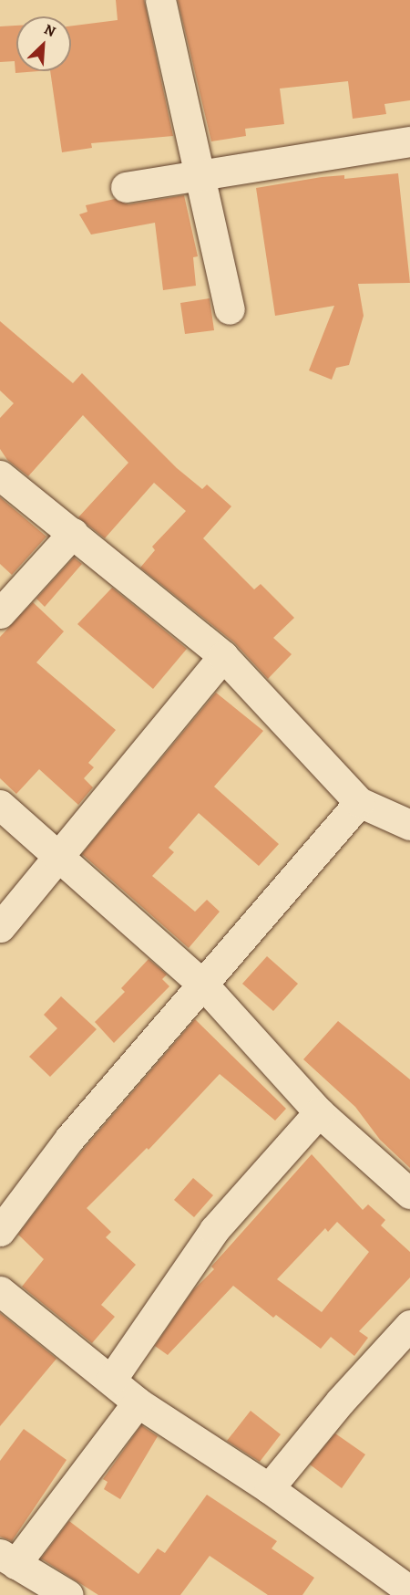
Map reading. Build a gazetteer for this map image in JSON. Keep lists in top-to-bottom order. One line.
{"north":"top right"}
